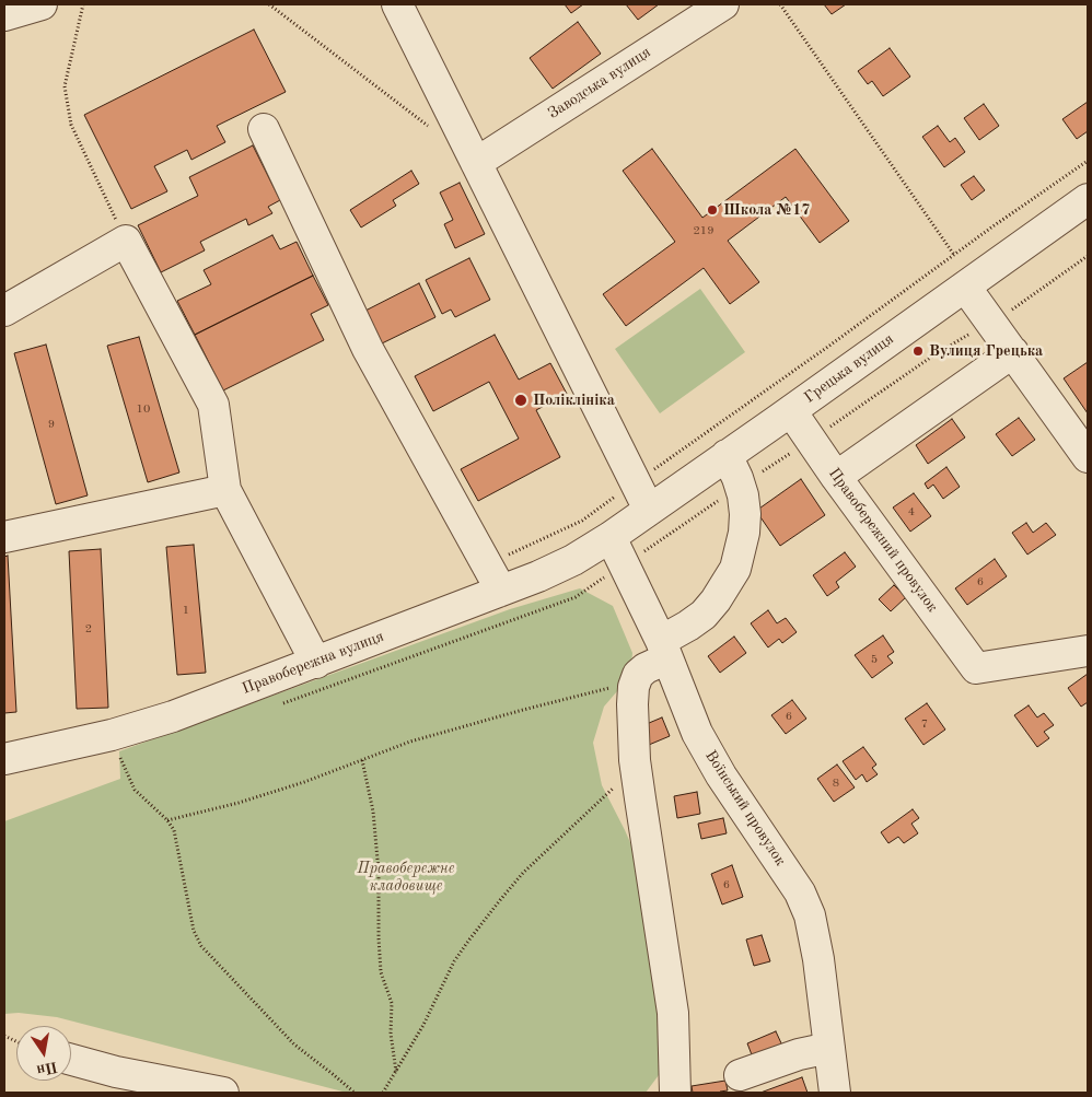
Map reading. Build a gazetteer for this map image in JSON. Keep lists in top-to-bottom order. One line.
{"streets":{"street":["Заводська вулиця","Грецька вулиця","Правобережний провулок","Правобережна вулиця","Воїнський провулок"]},"crossings":[["Грецька вулиця","Правобережний провулок"],["Грецька вулиця","Правобережна вулиця"],["Грецька вулиця","Воїнський провулок"],["Правобережна вулиця","Воїнський провулок"]],"parks":["Правобережне кладовище"],"places":["Школа №17","Вулиця Грецька","Поліклініка"],"house_numbers":["219","10","9","4","6","1","2","5","6","7","8","6"],"north":"bottom"}
